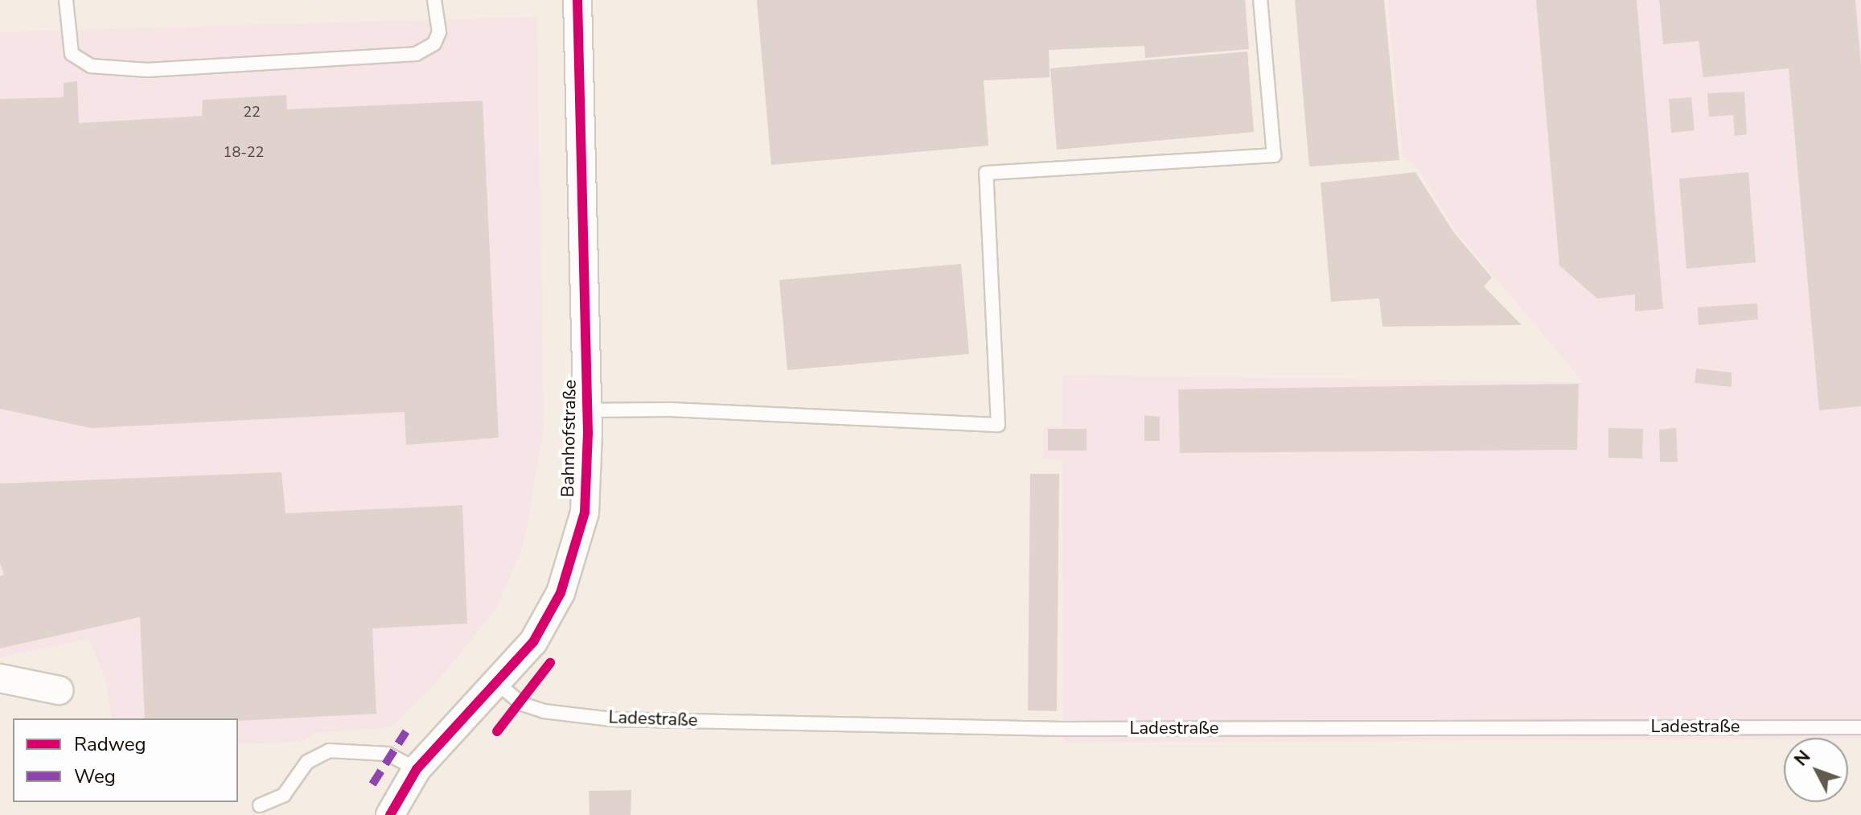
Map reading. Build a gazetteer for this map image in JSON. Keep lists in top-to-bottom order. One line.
{"streets":{"street":["Bahnhofstraße"],"lane":["Ladestraße"]},"crossings":[["Bahnhofstraße","Ladestraße"]],"house_numbers":["22","18-22"],"legend":["Radweg","Weg"],"north":"top left"}
